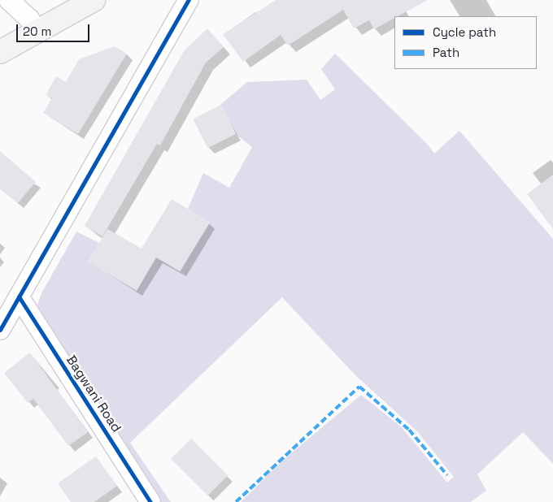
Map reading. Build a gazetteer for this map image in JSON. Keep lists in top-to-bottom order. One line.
{"streets":{"street":["Bagwani Road"]},"legend":["Cycle path","Path"],"scale_bar":"20 m"}
